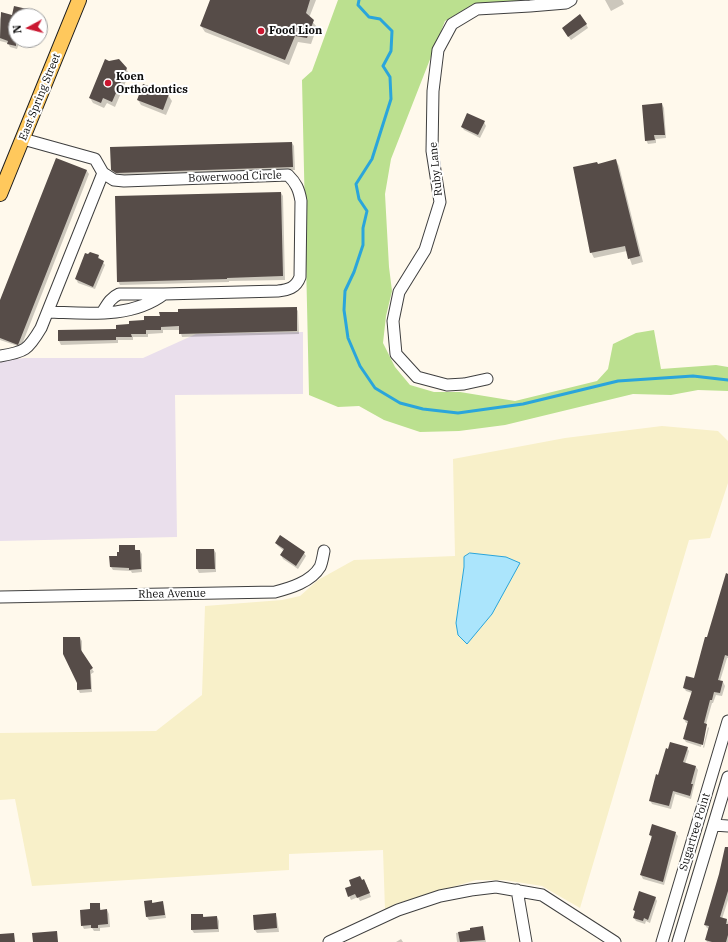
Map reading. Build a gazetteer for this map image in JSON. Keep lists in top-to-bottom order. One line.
{"streets":{"main road":["East Spring Street"],"street":["Ruby Lane","Bowerwood Circle","Rhea Avenue","Sugartree Point"]},"places":["Food Lion","Koen Orthodontics"],"north":"left"}
